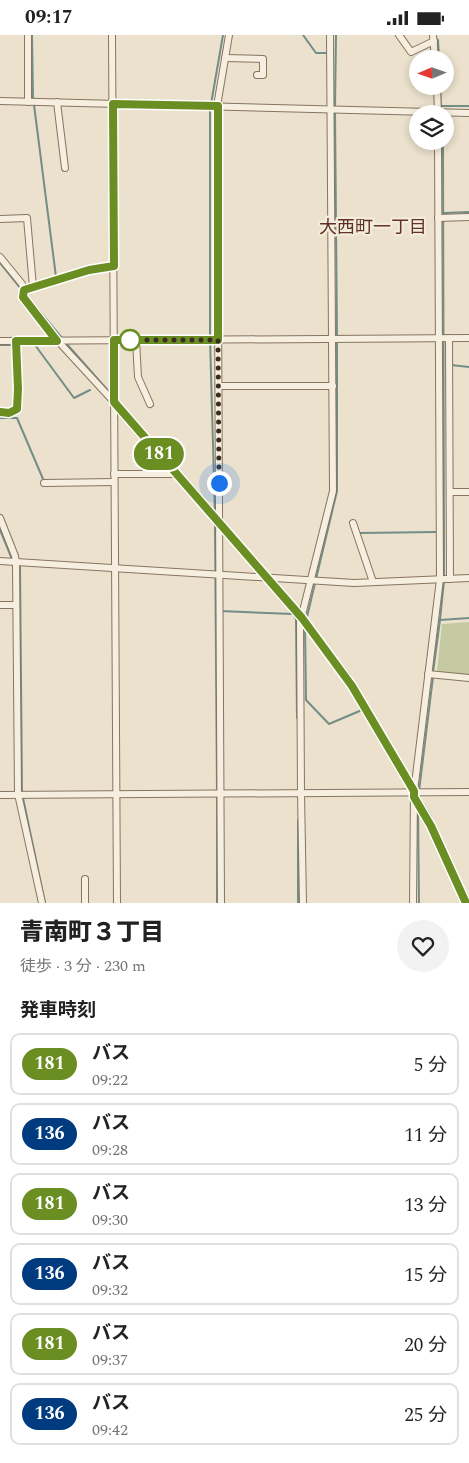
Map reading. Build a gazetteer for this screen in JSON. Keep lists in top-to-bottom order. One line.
{"districts":["大西町一丁目"],"lines":["bus line 181"],"north":"left","page":{"status":"09:17","on_map":"181","heading":[["青南町３丁目","徒歩 · 3 分 · 230 m"],"発車時刻"],"list":[{"mark":"181","name":"バス","note":"09:22","value":"5 分"},{"mark":"136","name":"バス","note":"09:28","value":"11 分"},{"mark":"181","name":"バス","note":"09:30","value":"13 分"},{"mark":"136","name":"バス","note":"09:32","value":"15 分"},{"mark":"181","name":"バス","note":"09:37","value":"20 分"},{"mark":"136","name":"バス","note":"09:42","value":"25 分"}]}}
